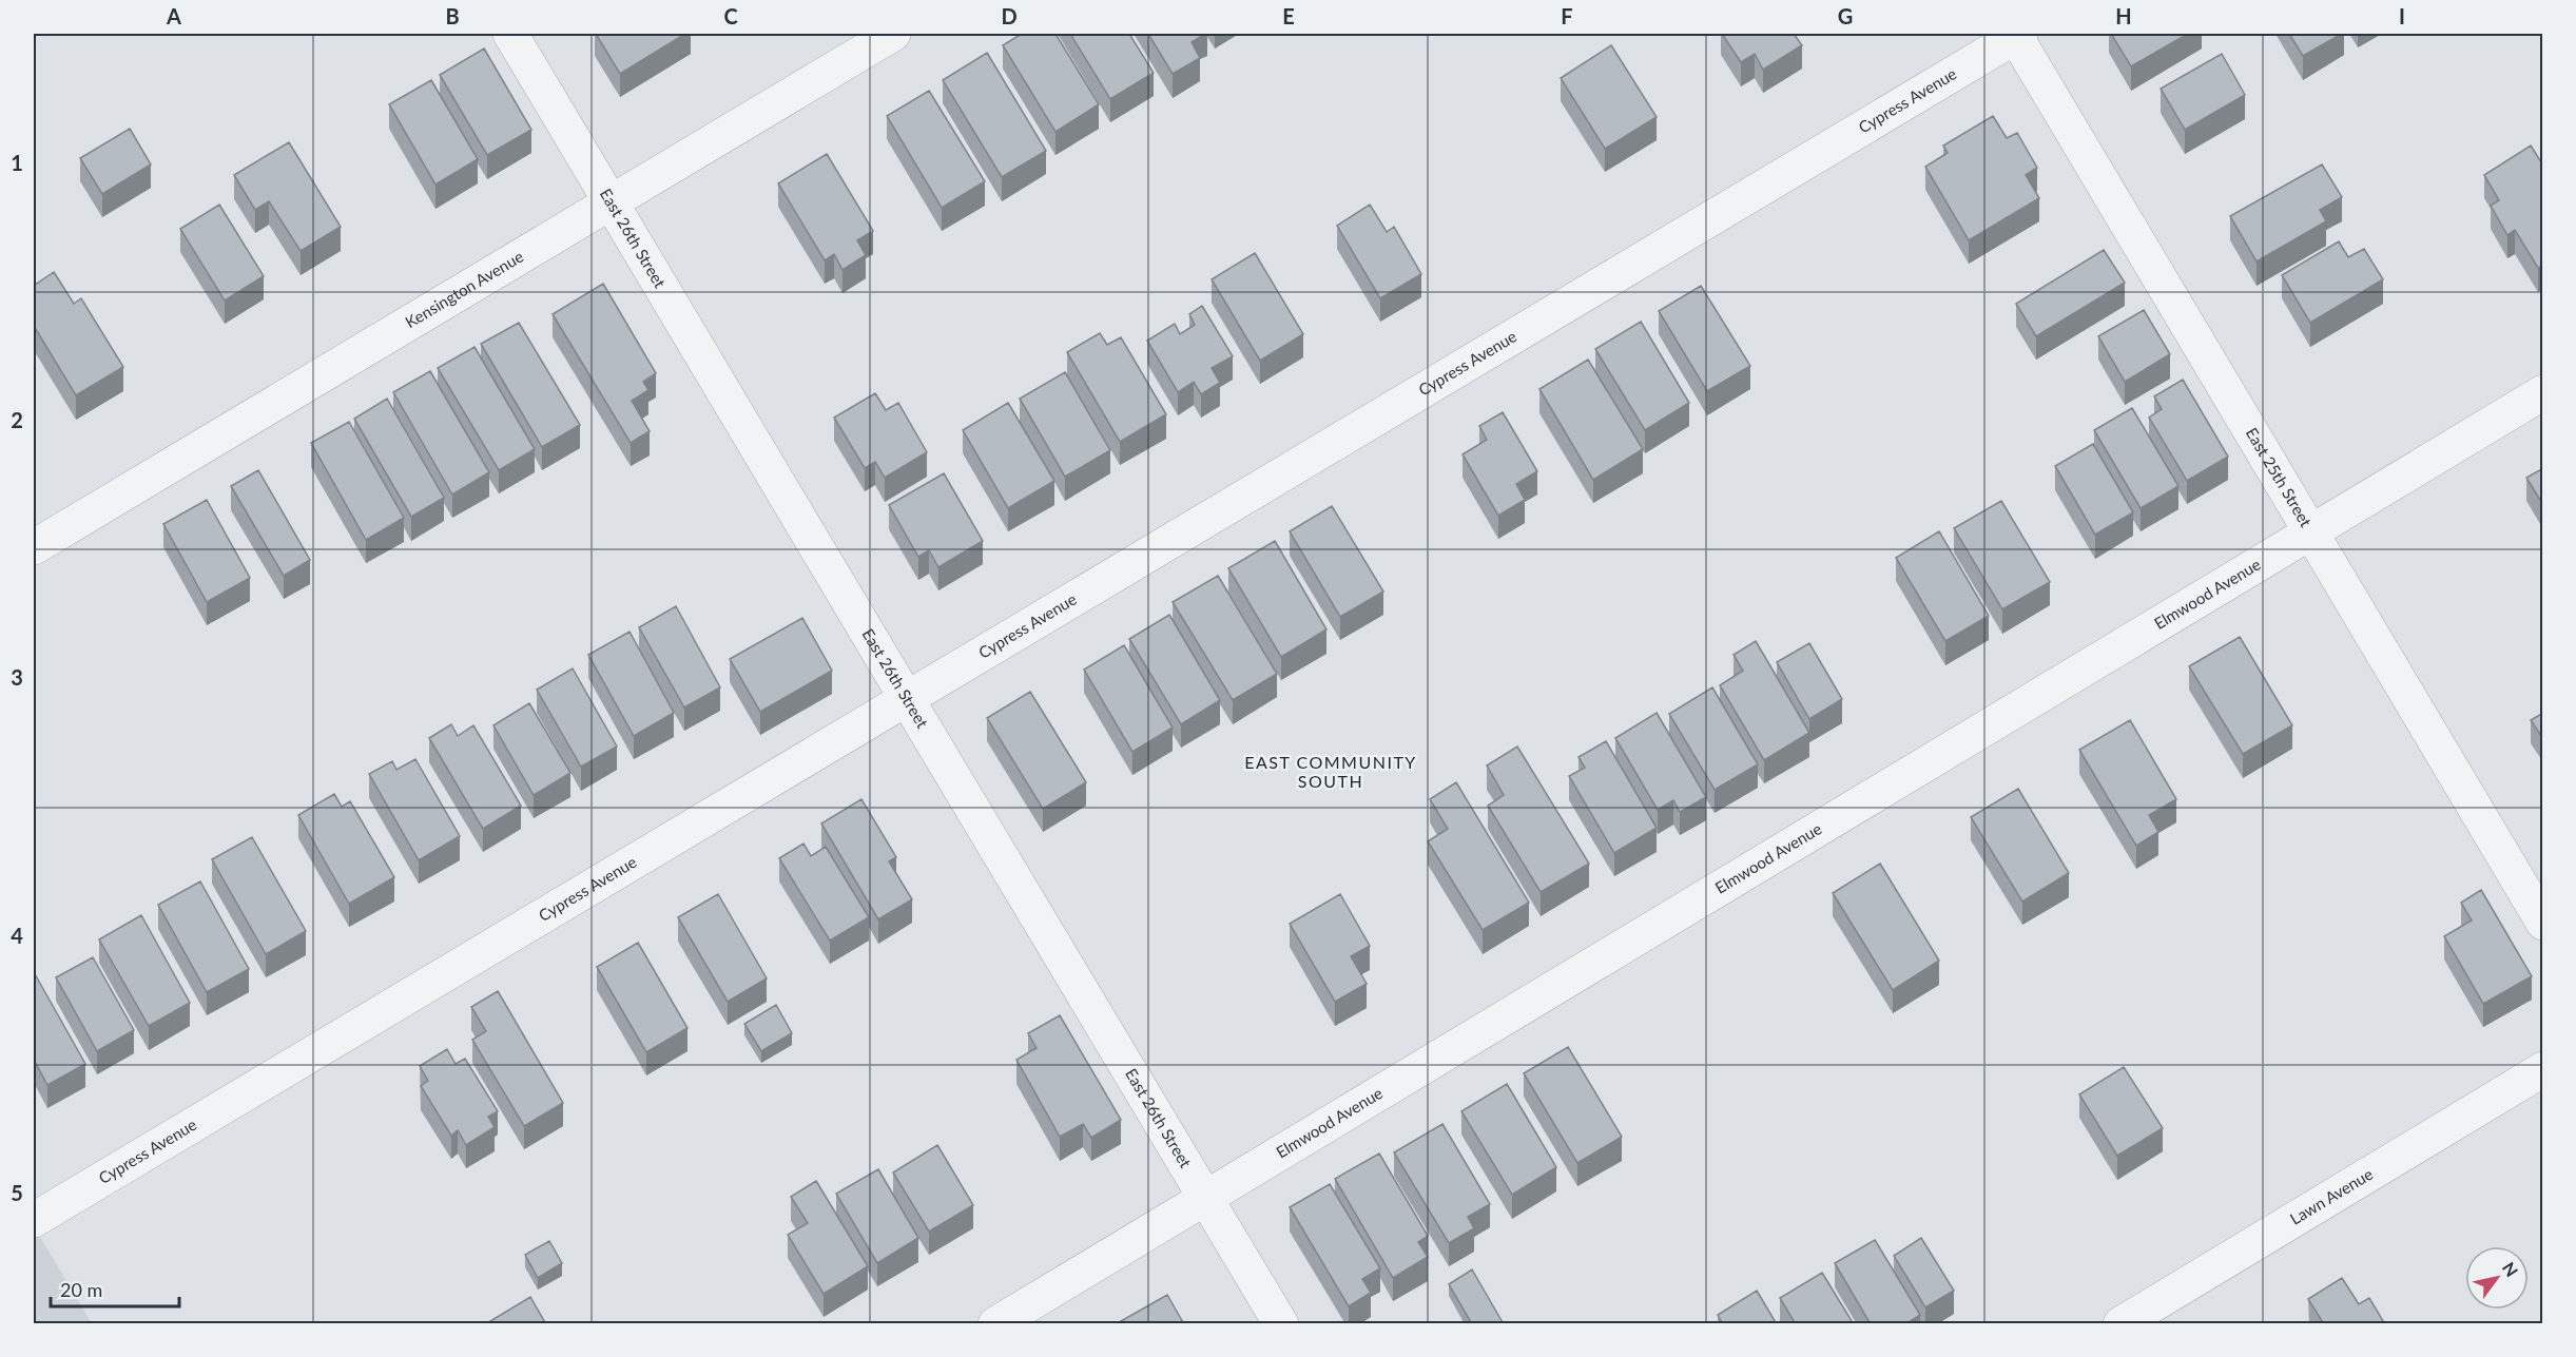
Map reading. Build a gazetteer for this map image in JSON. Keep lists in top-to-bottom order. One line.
{"streets":{"street":["Cypress Avenue","East 26th Street","Kensington Avenue","East 25th Street","Elmwood Avenue","Lawn Avenue"]},"crossings":[["Cypress Avenue","East 26th Street"],["Cypress Avenue","East 25th Street"],["East 26th Street","Kensington Avenue"],["East 26th Street","Elmwood Avenue"],["East 25th Street","Elmwood Avenue"]],"districts":["EAST COMMUNITY SOUTH"],"scale_bar":"20 m","north":"top right","grid":{"columns":["A","B","C","D","E","F","G","H","I"],"rows":["1","2","3","4","5"]}}
